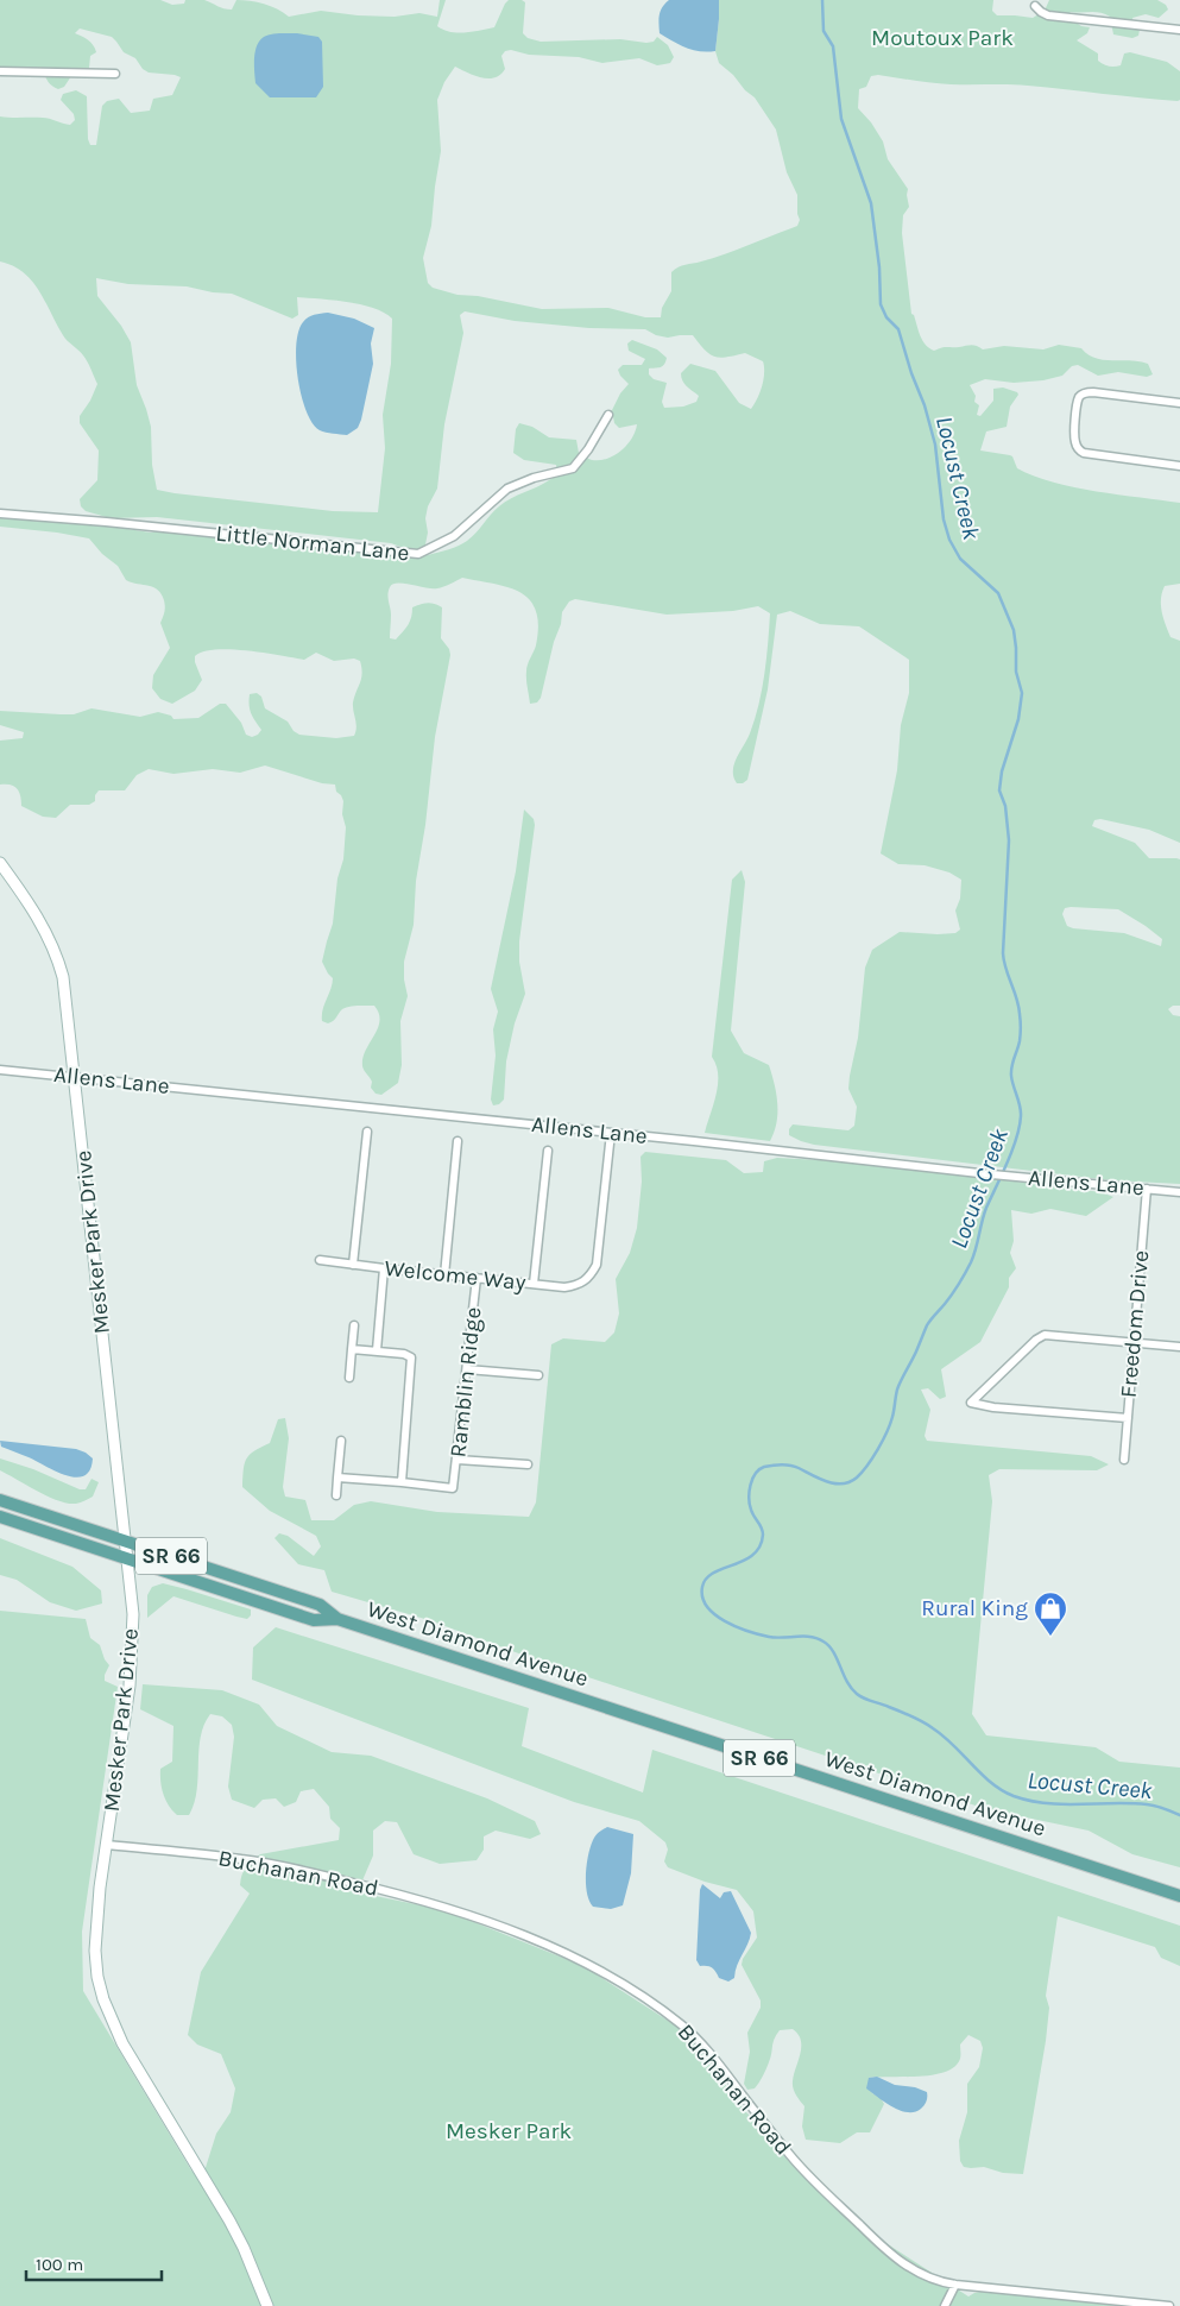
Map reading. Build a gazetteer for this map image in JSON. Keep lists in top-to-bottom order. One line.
{"streets":{"main road":["SR 66","West Diamond Avenue"],"street":["Little Norman Lane","Allens Lane","Mesker Park Drive","Welcome Way","Freedom Drive","Ramblin Ridge","Buchanan Road"]},"crossings":[["Allens Lane","Mesker Park Drive"],["Allens Lane","Welcome Way"],["Allens Lane","Freedom Drive"],["Mesker Park Drive","West Diamond Avenue"],["Mesker Park Drive","Buchanan Road"],["Welcome Way","Ramblin Ridge"]],"water":["Locust Creek"],"parks":["Moutoux Park","Mesker Park"],"places":{"shop":["Rural King"]},"scale_bar":"100 m"}
